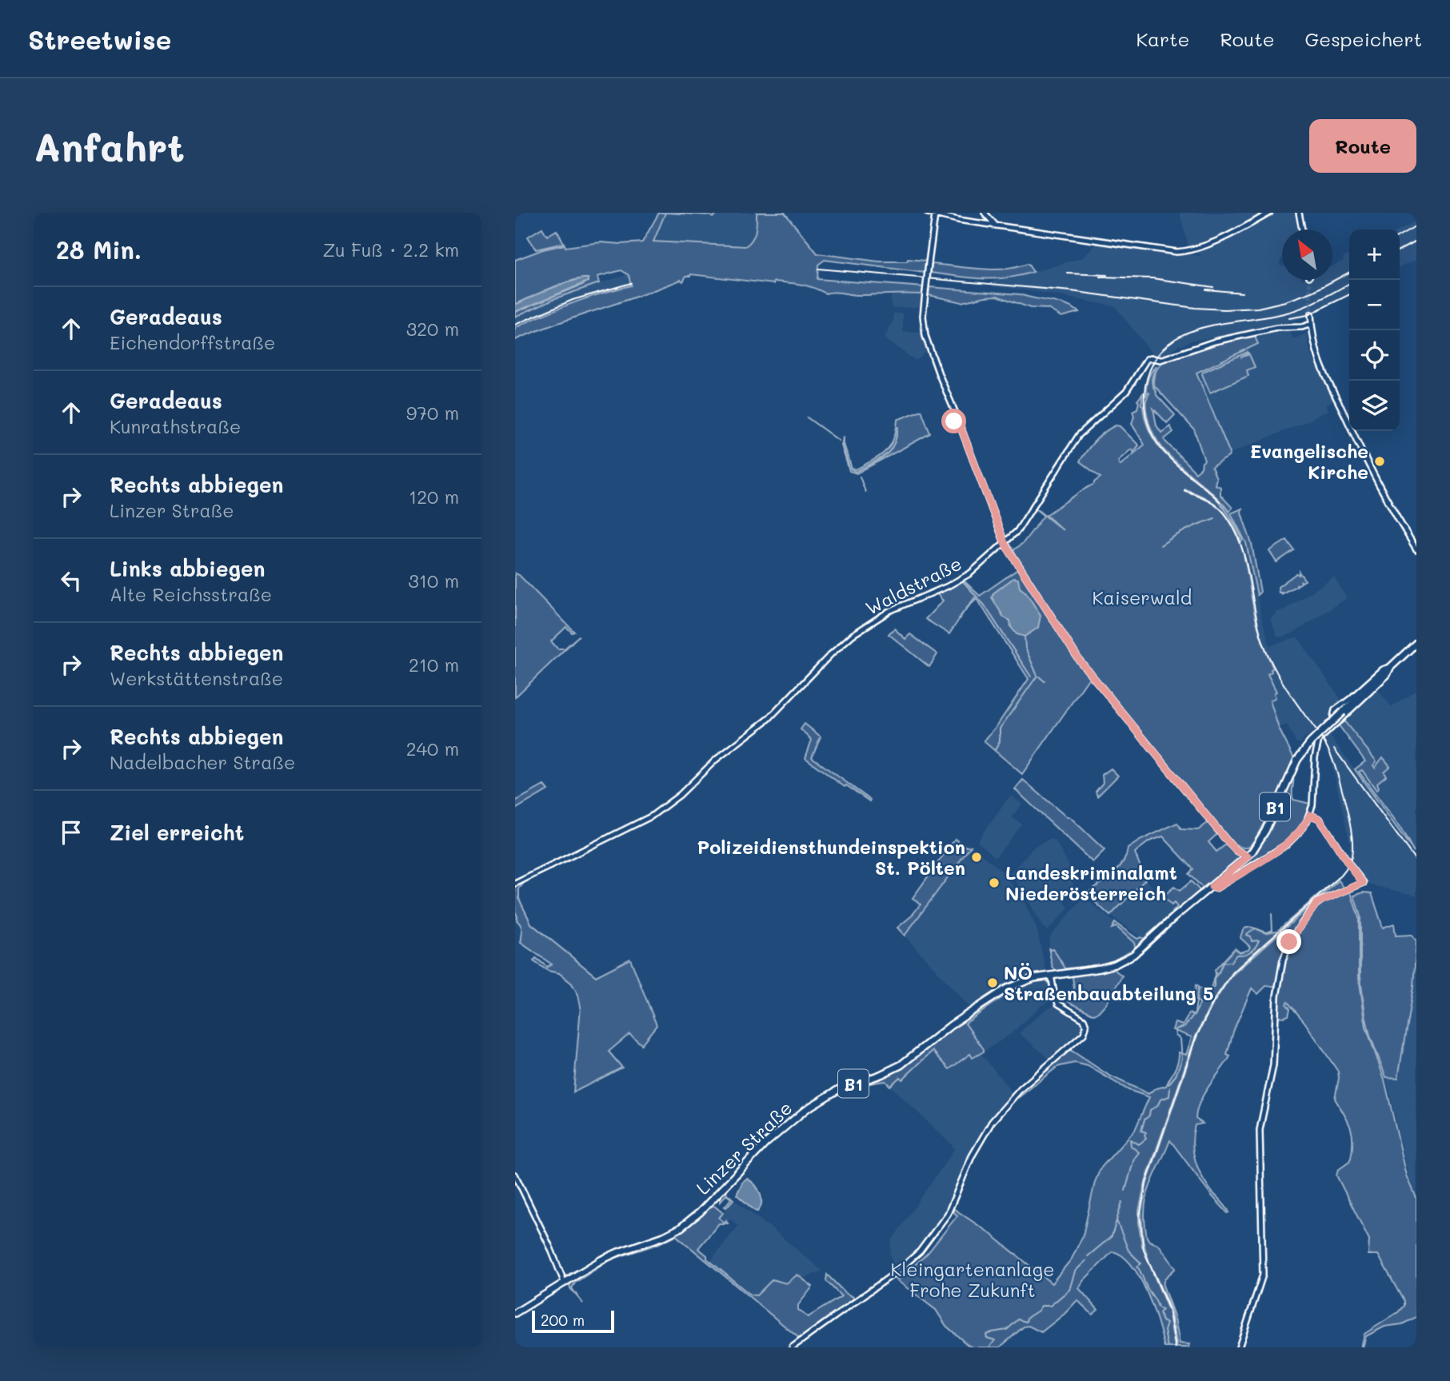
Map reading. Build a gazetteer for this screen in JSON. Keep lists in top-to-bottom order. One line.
{"streets":{"main road":["B1","Linzer Straße"],"street":["Waldstraße"]},"crossings":[["B1","Linzer Straße"]],"parks":["Kaiserwald","Kleingartenanlage Frohe Zukunft"],"places":["Evangelische Kirche","Polizeidiensthundeinspektion St. Pölten","Landeskriminalamt Niederösterreich","NÖ Straßenbauabteilung 5"],"scale_bar":"200 m","north":"top left","page":{"header":"Streetwise","nav":["Karte","Route","Gespeichert"],"buttons":"Route","title":"Anfahrt","heading":["28 Min.","Zu Fuß · 2.2 km"],"map_buttons":["+","−"],"list":[["Geradeaus","Eichendorffstraße","320 m"],["Geradeaus","Kunrathstraße","970 m"],["Rechts abbiegen","Linzer Straße","120 m"],["Links abbiegen","Alte Reichsstraße","310 m"],["Rechts abbiegen","Werkstättenstraße","210 m"],["Rechts abbiegen","Nadelbacher Straße","240 m"],"Ziel erreicht"],"scale":"200 m"}}
